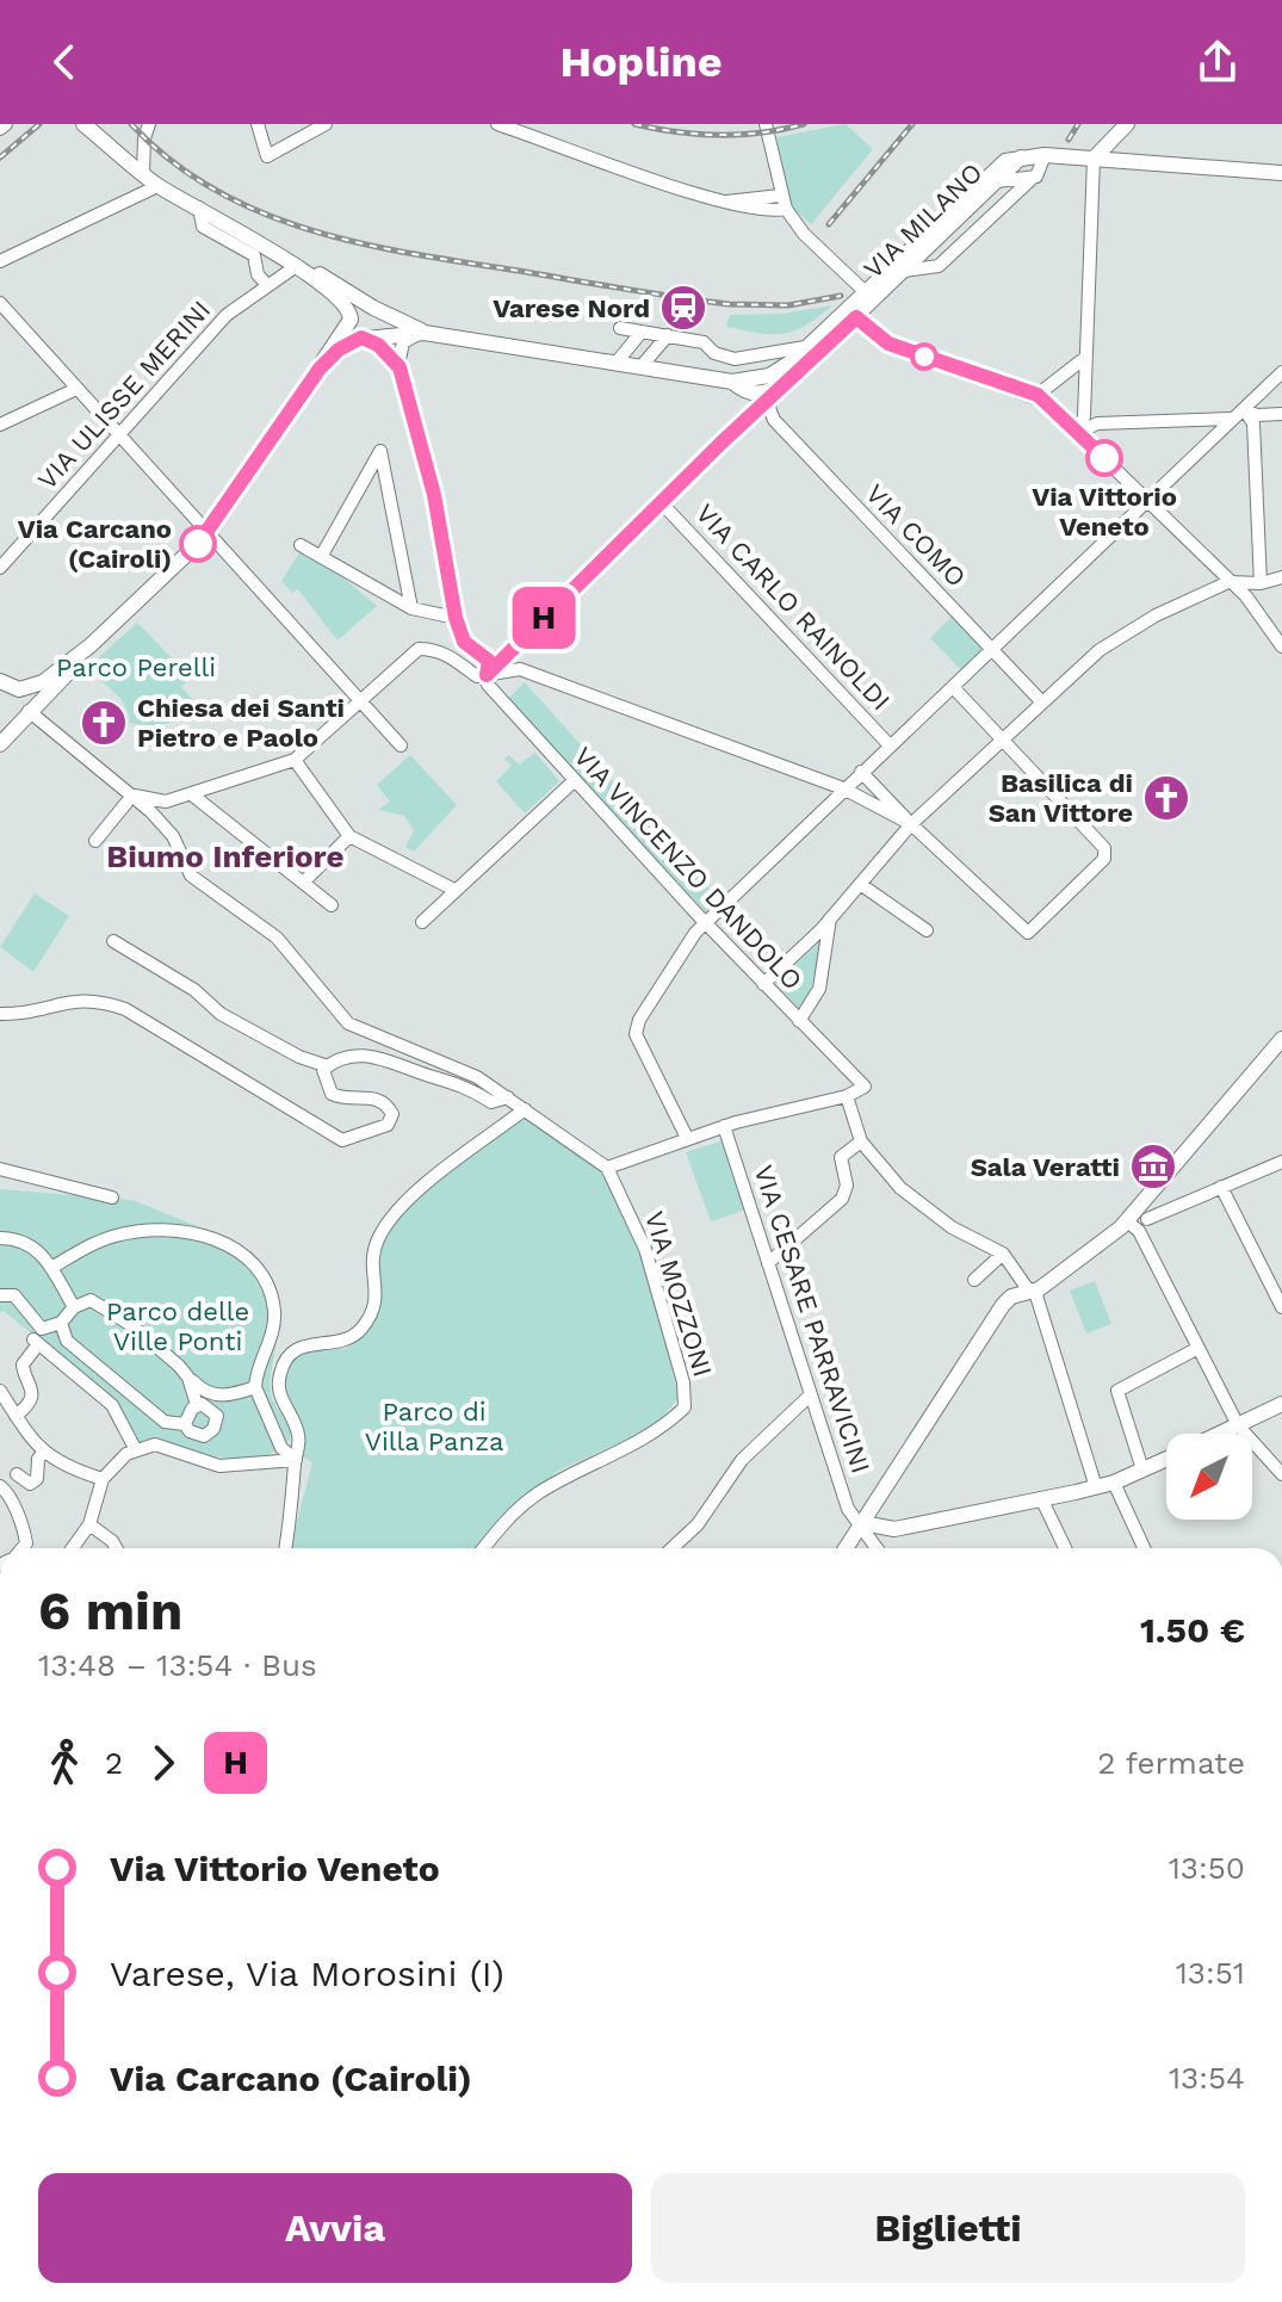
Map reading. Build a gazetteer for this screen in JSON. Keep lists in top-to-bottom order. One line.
{"streets":{"main road":["VIA MILANO"],"street":["VIA ULISSE MERINI","VIA COMO","VIA CARLO RAINOLDI","VIA VINCENZO DANDOLO","VIA MOZZONI","VIA CESARE PARRAVICINI"]},"crossings":[["VIA MILANO","VIA COMO"],["VIA MILANO","VIA CARLO RAINOLDI"],["VIA MILANO","VIA VINCENZO DANDOLO"]],"districts":["Biumo Inferiore"],"parks":["Parco Perelli","Parco delle Ville Ponti","Parco di Villa Panza"],"places":{"station":["Varese Nord"],"other":["Via Vittorio Veneto","Via Carcano (Cairoli)"],"church":["Chiesa dei Santi Pietro e Paolo","Basilica di San Vittore"],"museum":["Sala Veratti"]},"lines":["bus line H"],"north":"bottom left","page":{"header":"Hopline","on_map":"H","heading":["6 min","13:48 – 13:54 · Bus","1.50 €"],"legs":["2","H","2 fermate"],"list":[{"name":"Via Vittorio Veneto","value":"13:50"},{"name":"Varese, Via Morosini (I)","value":"13:51"},{"name":"Via Carcano (Cairoli)","value":"13:54"}],"buttons":["Avvia","Biglietti"]}}
